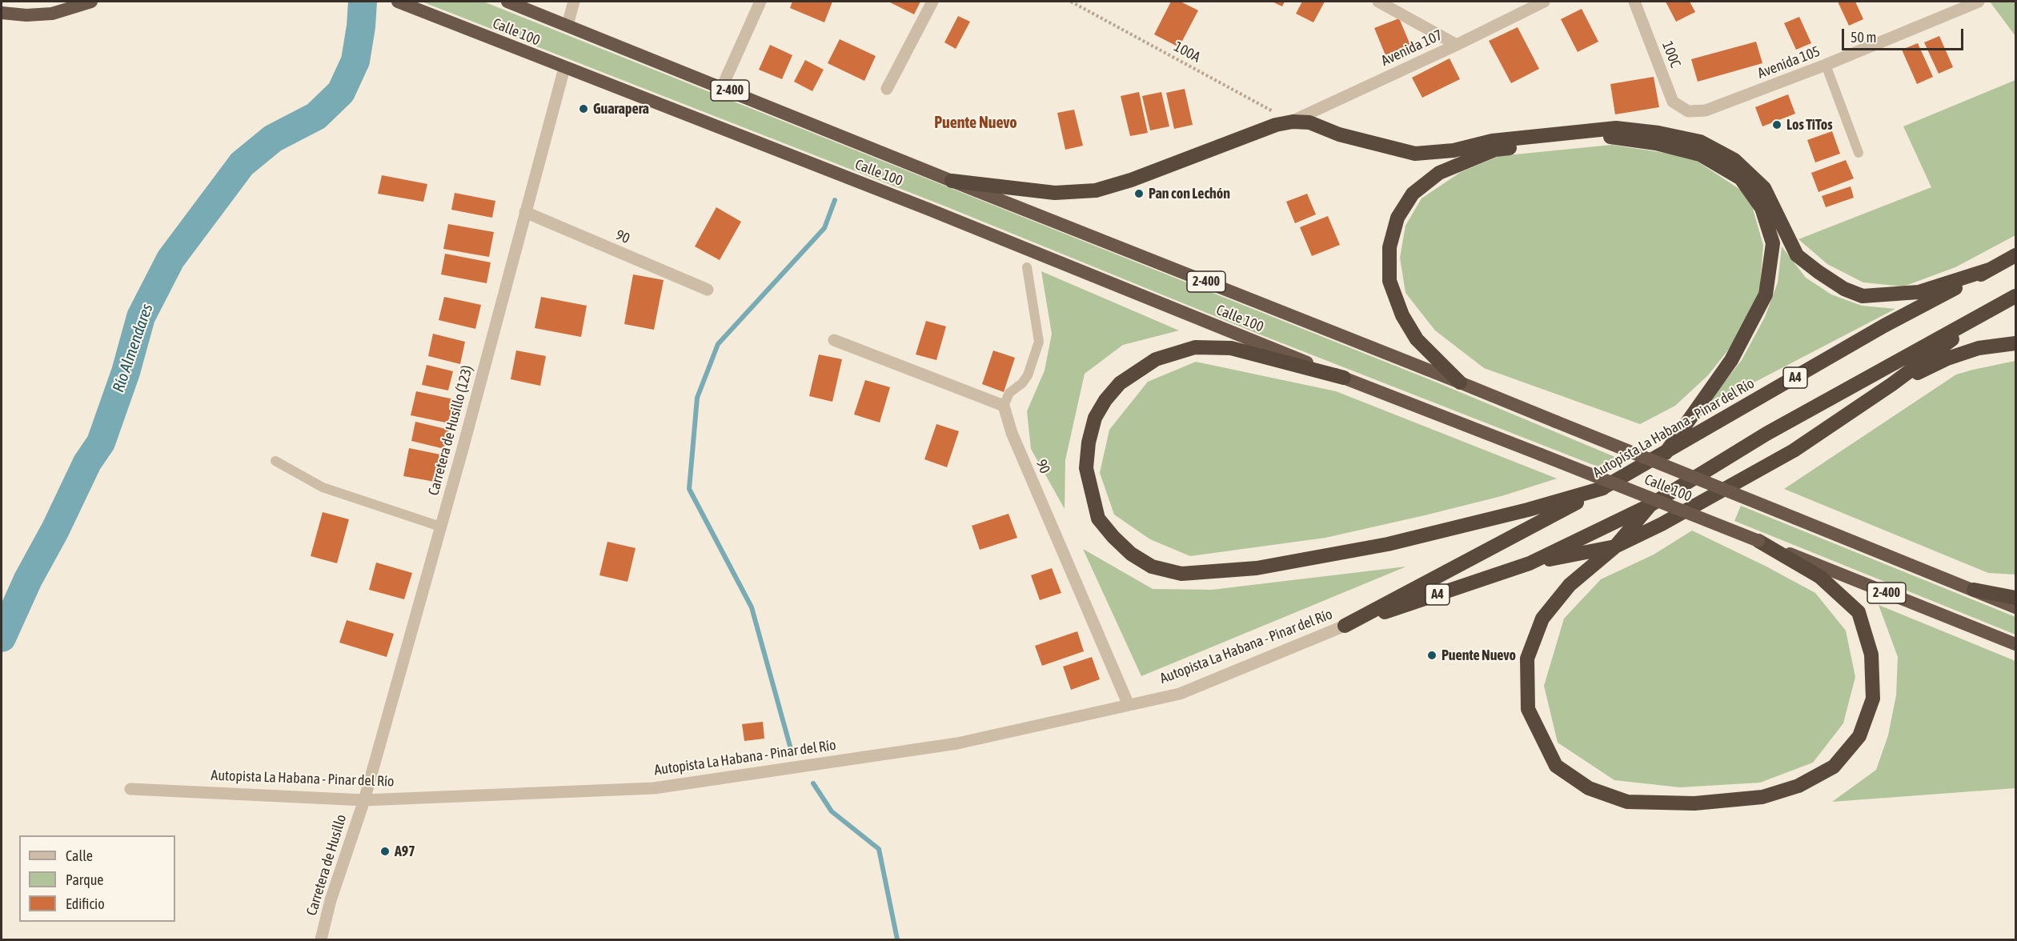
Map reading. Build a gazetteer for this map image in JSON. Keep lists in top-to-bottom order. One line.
{"streets":{"highway":["Calle 100","2-400","A4","Autopista La Habana - Pinar del Río"],"street":["Avenida 107","100C","Avenida 105","90","Carretera de Husillo (123)","Carretera de Husillo"],"path":["100A"]},"crossings":[["Calle 100","Carretera de Husillo (123)"],["Avenida 107","100A"],["100C","Avenida 105"],["90","Autopista La Habana - Pinar del Río"],["90","Carretera de Husillo (123)"],["A4","Autopista La Habana - Pinar del Río"],["Autopista La Habana - Pinar del Río","Carretera de Husillo (123)"],["Autopista La Habana - Pinar del Río","Carretera de Husillo"],["Carretera de Husillo (123)","Carretera de Husillo"]],"districts":["Puente Nuevo"],"water":["Río Almendares"],"places":["Guarapera","Los TiTos","Pan con Lechón","Puente Nuevo","A97"],"legend":["Calle","Parque","Edificio"],"scale_bar":"50 m"}
